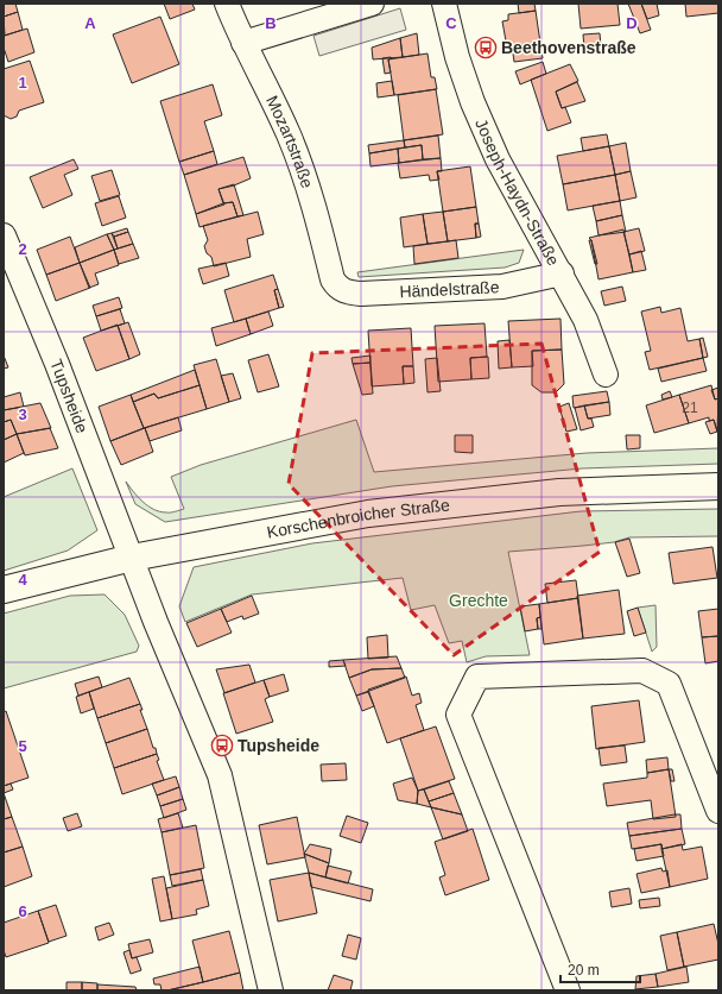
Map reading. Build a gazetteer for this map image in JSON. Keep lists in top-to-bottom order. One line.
{"streets":{"main road":["Korschenbroicher Straße"],"street":["Mozartstraße","Joseph-Haydn-Straße","Händelstraße","Tupsheide"]},"crossings":[["Mozartstraße","Händelstraße"],["Joseph-Haydn-Straße","Händelstraße"],["Tupsheide","Korschenbroicher Straße"]],"parks":["Grechte"],"places":{"bus stop":["Beethovenstraße","Tupsheide"]},"house_numbers":["21"],"scale_bar":"20 m","grid":{"columns":["A","B","C","D"],"rows":["1","2","3","4","5","6"]}}
